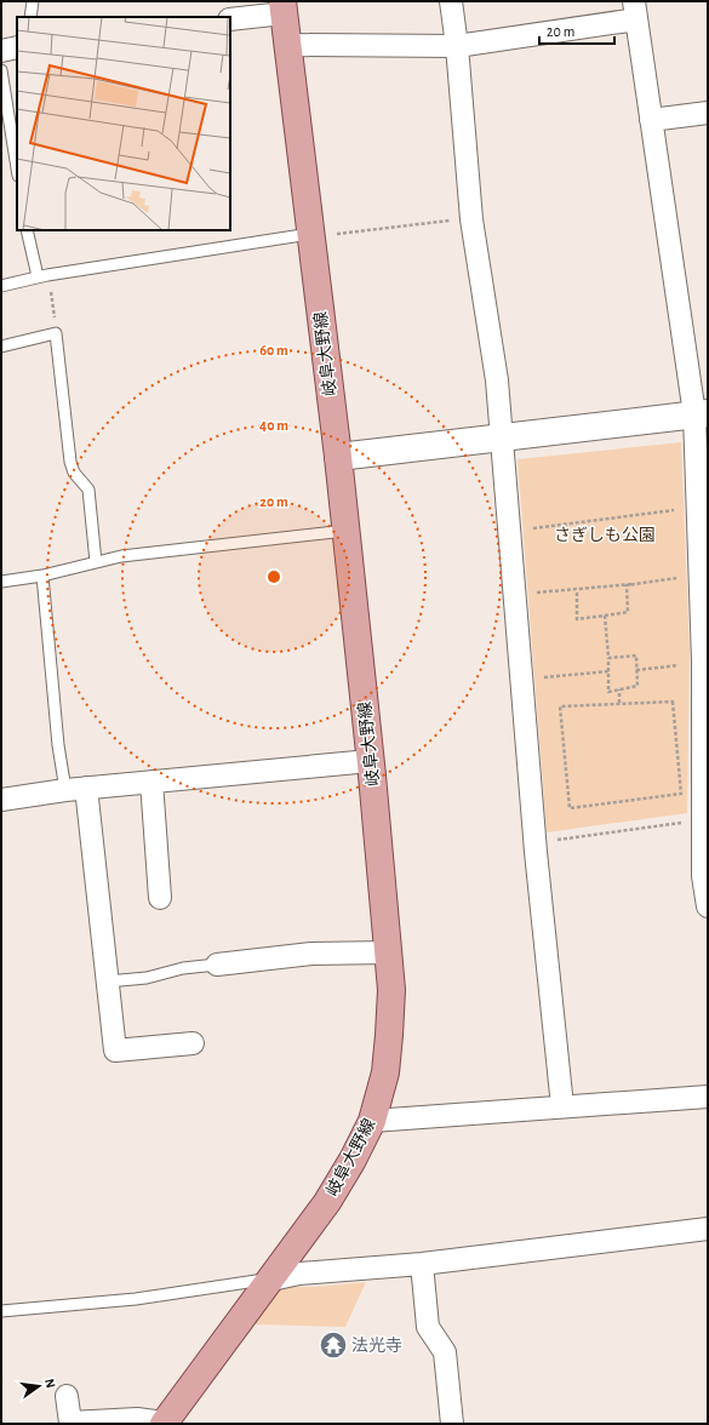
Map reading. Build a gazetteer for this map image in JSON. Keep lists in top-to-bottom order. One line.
{"streets":{"main road":["岐阜大野線"]},"parks":["さぎしも公園"],"places":{"temple":["法光寺"]},"scale_bar":"20 m","north":"right","rings":["60 m","40 m","20 m"]}
